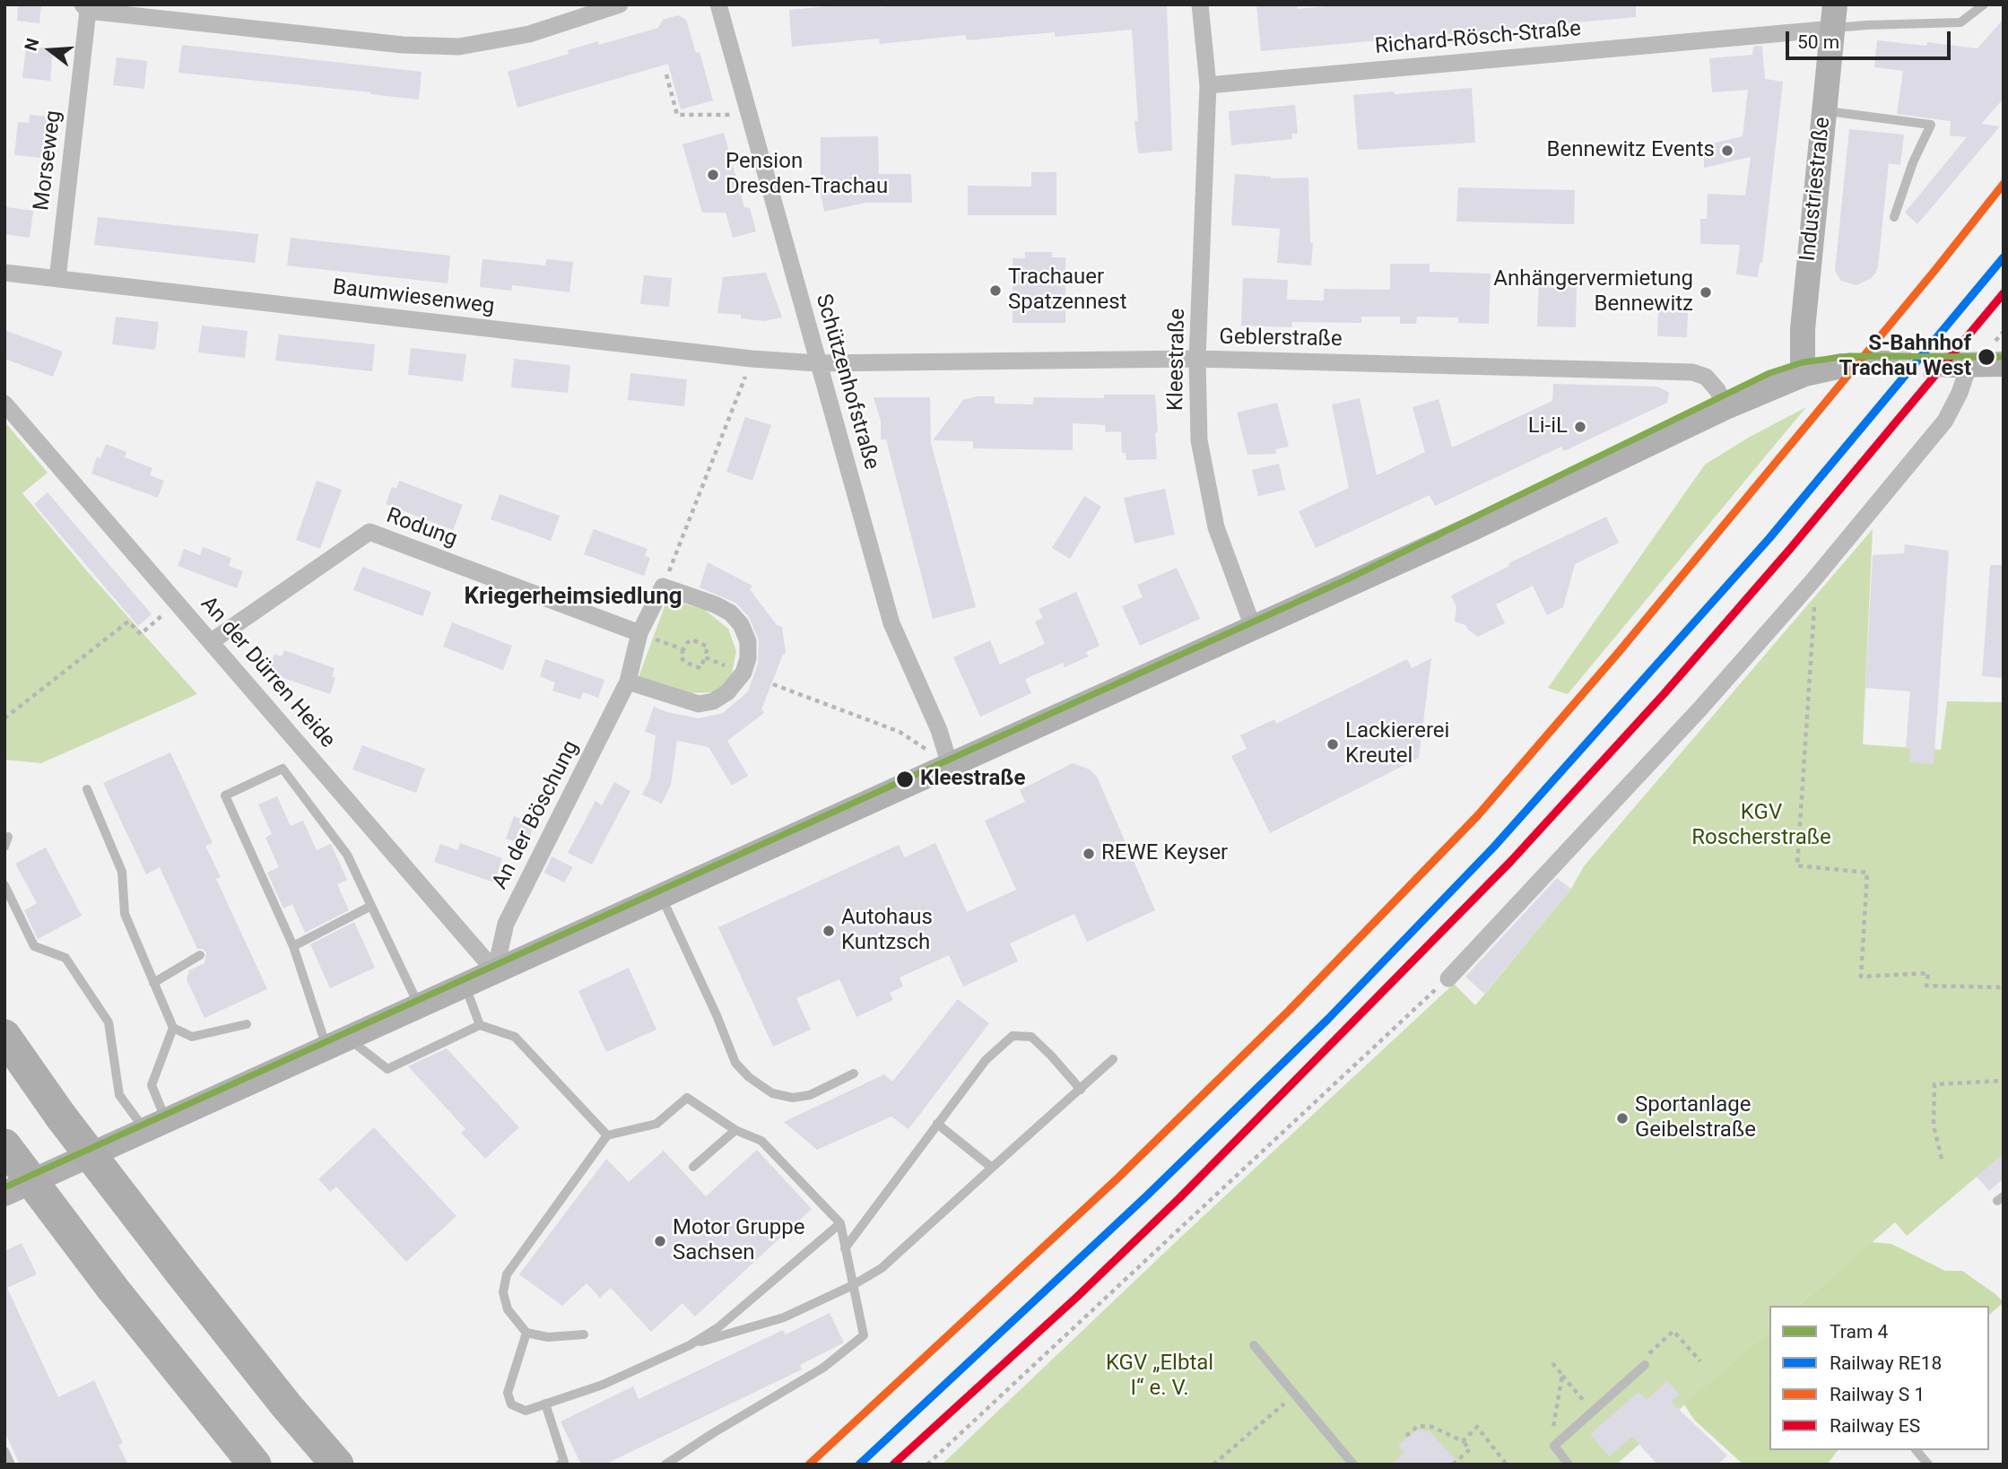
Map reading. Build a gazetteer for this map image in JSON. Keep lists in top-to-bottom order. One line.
{"streets":{"main road":["Industriestraße"],"street":["Richard-Rösch-Straße","Morseweg","Baumwiesenweg","Geblerstraße","Kleestraße","Schützenhofstraße","Rodung","An der Dürren Heide","An der Böschung"]},"crossings":[["Richard-Rösch-Straße","Industriestraße"],["Richard-Rösch-Straße","Kleestraße"],["Morseweg","Baumwiesenweg"],["Baumwiesenweg","Geblerstraße"],["Baumwiesenweg","Schützenhofstraße"],["Geblerstraße","Kleestraße"],["Geblerstraße","Schützenhofstraße"],["Rodung","An der Dürren Heide"],["Rodung","An der Böschung"],["An der Dürren Heide","An der Böschung"]],"districts":["Kriegerheimsiedlung"],"parks":["KGV Roscherstraße","KGV „Elbtal I“ e. V."],"places":["Bennewitz Events","Pension Dresden-Trachau","Trachauer Spatzennest","Anhängervermietung Bennewitz","S-Bahnhof Trachau West","Li-iL","Lackiererei Kreutel","Kleestraße","REWE Keyser","Autohaus Kuntzsch","Sportanlage Geibelstraße","Motor Gruppe Sachsen"],"lines":["rail line RE18","rail line ES","tram line 4"],"legend":["Tram 4","Railway RE18","Railway S 1","Railway ES"],"scale_bar":"50 m","north":"left"}
